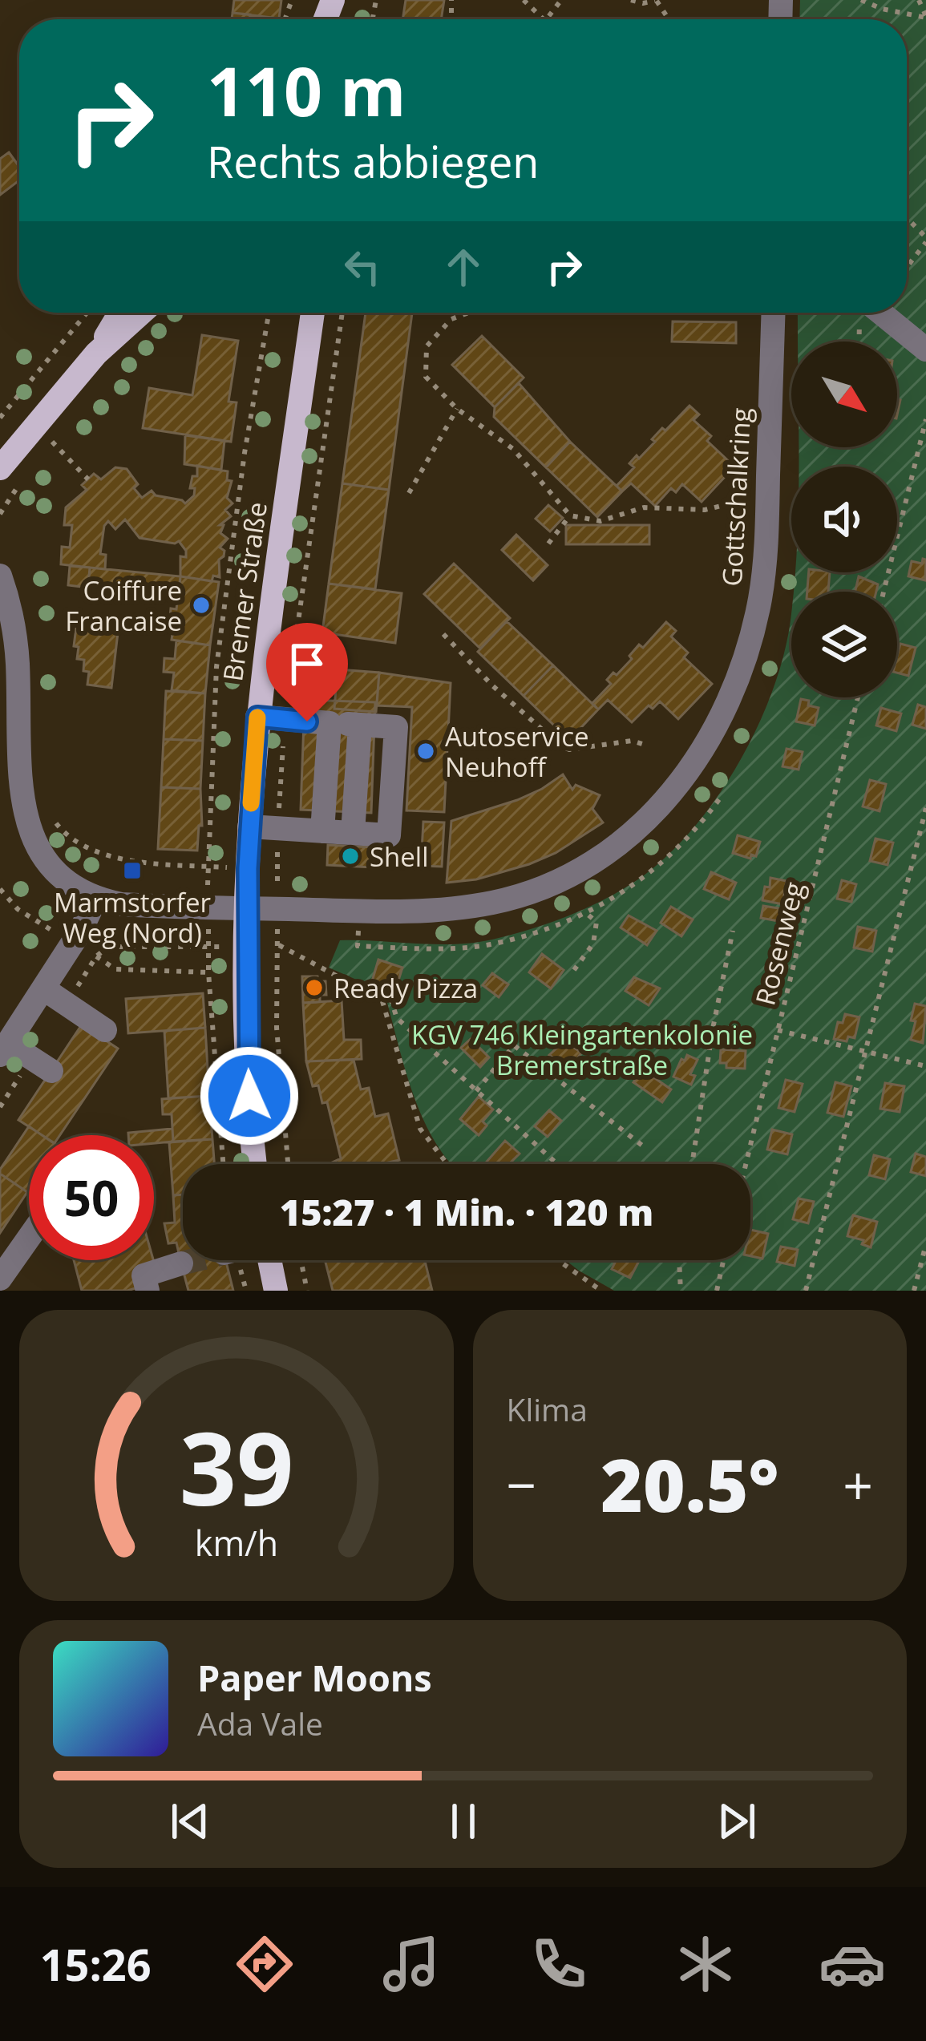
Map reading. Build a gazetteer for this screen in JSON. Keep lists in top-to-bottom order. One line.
{"streets":{"main road":["Bremer Straße"],"street":["Gottschalkring"],"path":["Rosenweg"]},"crossings":[["Gottschalkring","Bremer Straße"]],"parks":["KGV 746 Kleingartenkolonie Bremerstraße"],"places":{"other":["Coiffure Francaise","Autoservice Neuhoff","Shell","Ready Pizza"],"transit":["Marmstorfer Weg (Nord)"]},"north":"bottom right","page":{"turn":["110 m","Rechts abbiegen"],"limit":"50","trip":"15:27 · 1 Min. · 120 m","tile":"Klima","heat":["−","20.5°","+"],"song":["Paper Moons","Ada Vale"],"tabs":"15:26","gauge":["39","km/h"]}}
